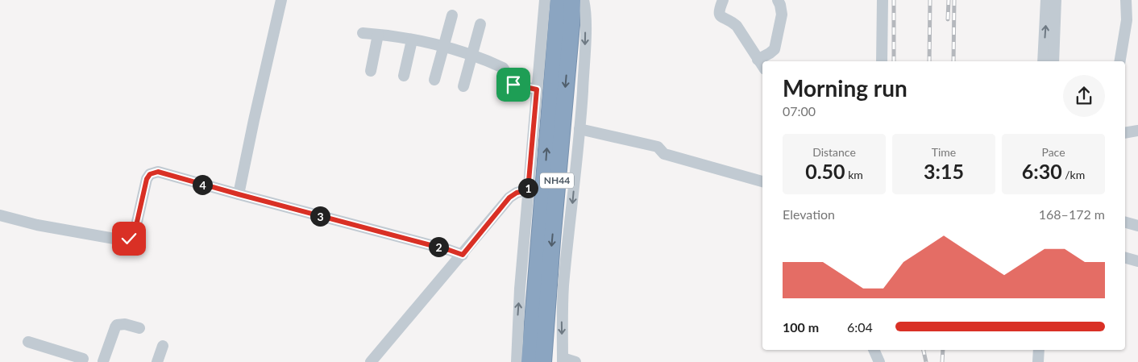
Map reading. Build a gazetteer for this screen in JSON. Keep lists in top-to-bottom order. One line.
{"streets":{"highway":["NH44"]},"page":{"heading":["Morning run","07:00"],"stats":[["Distance","0.50 km"],["Time","3:15"],["Pace","6:30 /km"]],"pins":["4","1","3","2"],"chart":["Elevation","168–172 m"],"list":[{"name":"100 m","note":"6:04"}]}}
